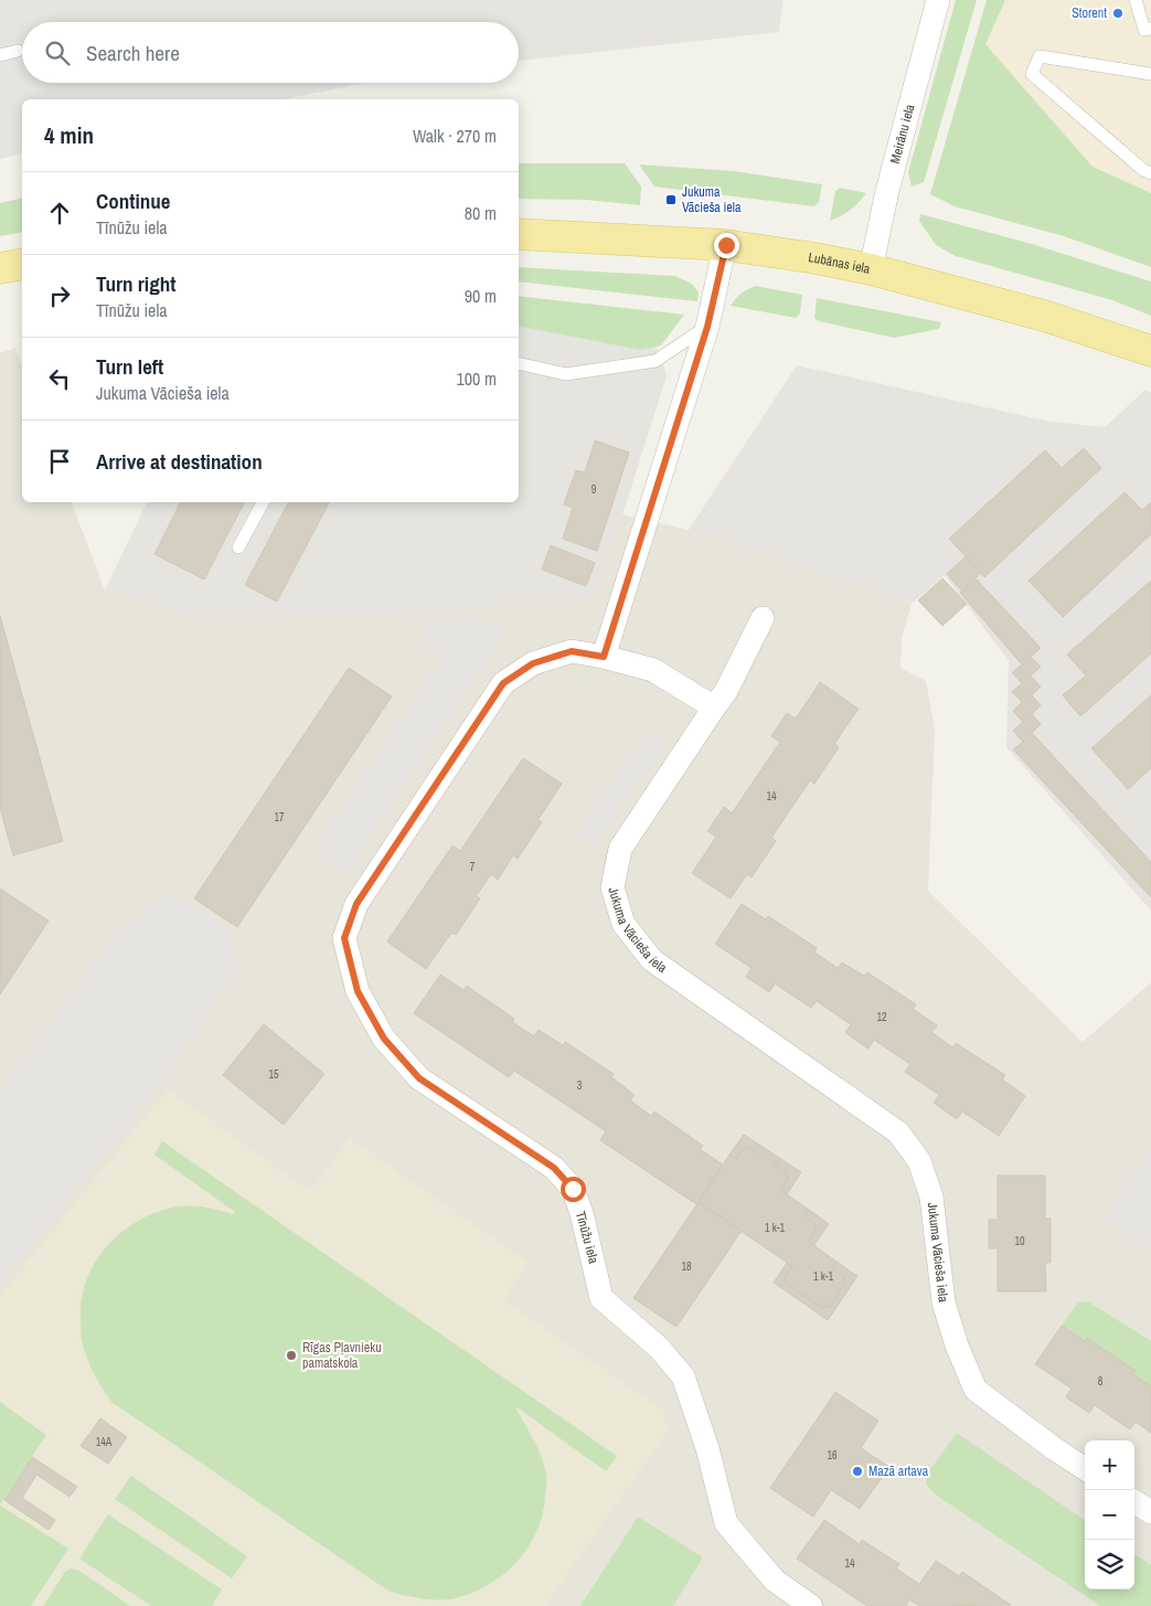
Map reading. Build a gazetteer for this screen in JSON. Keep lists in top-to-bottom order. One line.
{"streets":{"main road":["Lubānas iela"],"street":["Meirānu iela","Jukuma Vācieša iela","Tīnūžu iela"]},"crossings":[["Meirānu iela","Lubānas iela"]],"places":{"other":["Storent","Rīgas Pļavnieku pamatskola","Mazā artava"],"transit":["Jukuma Vācieša iela"]},"house_numbers":["9","14","17","7","12","15","3","1 k-1","10","18","1 k-1","8","14A","16","14"],"page":{"search":"Search here","heading":["4 min","Walk · 270 m"],"list":[["Continue","Tīnūžu iela","80 m"],["Turn right","Tīnūžu iela","90 m"],["Turn left","Jukuma Vācieša iela","100 m"],"Arrive at destination"],"map_buttons":["+","−"]}}
